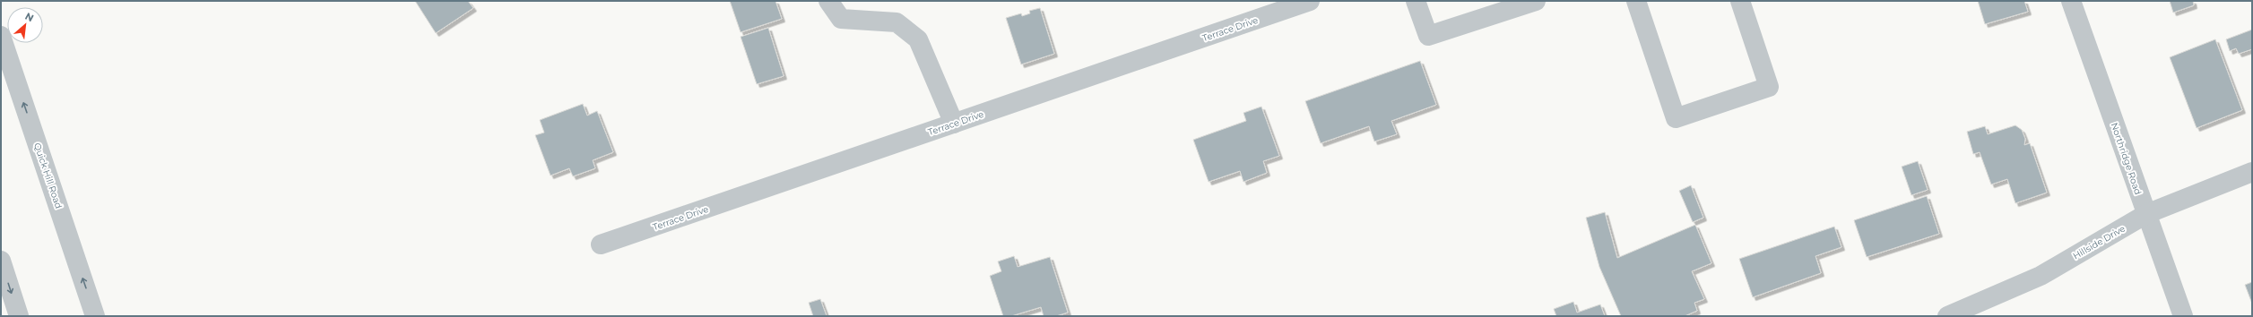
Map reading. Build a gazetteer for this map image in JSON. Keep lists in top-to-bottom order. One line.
{"streets":{"street":["Terrace Drive","Northridge Road","Quick Hill Road","Hillside Drive"]},"crossings":[["Northridge Road","Hillside Drive"]],"one_way":["Quick Hill Road"],"north":"top right"}
